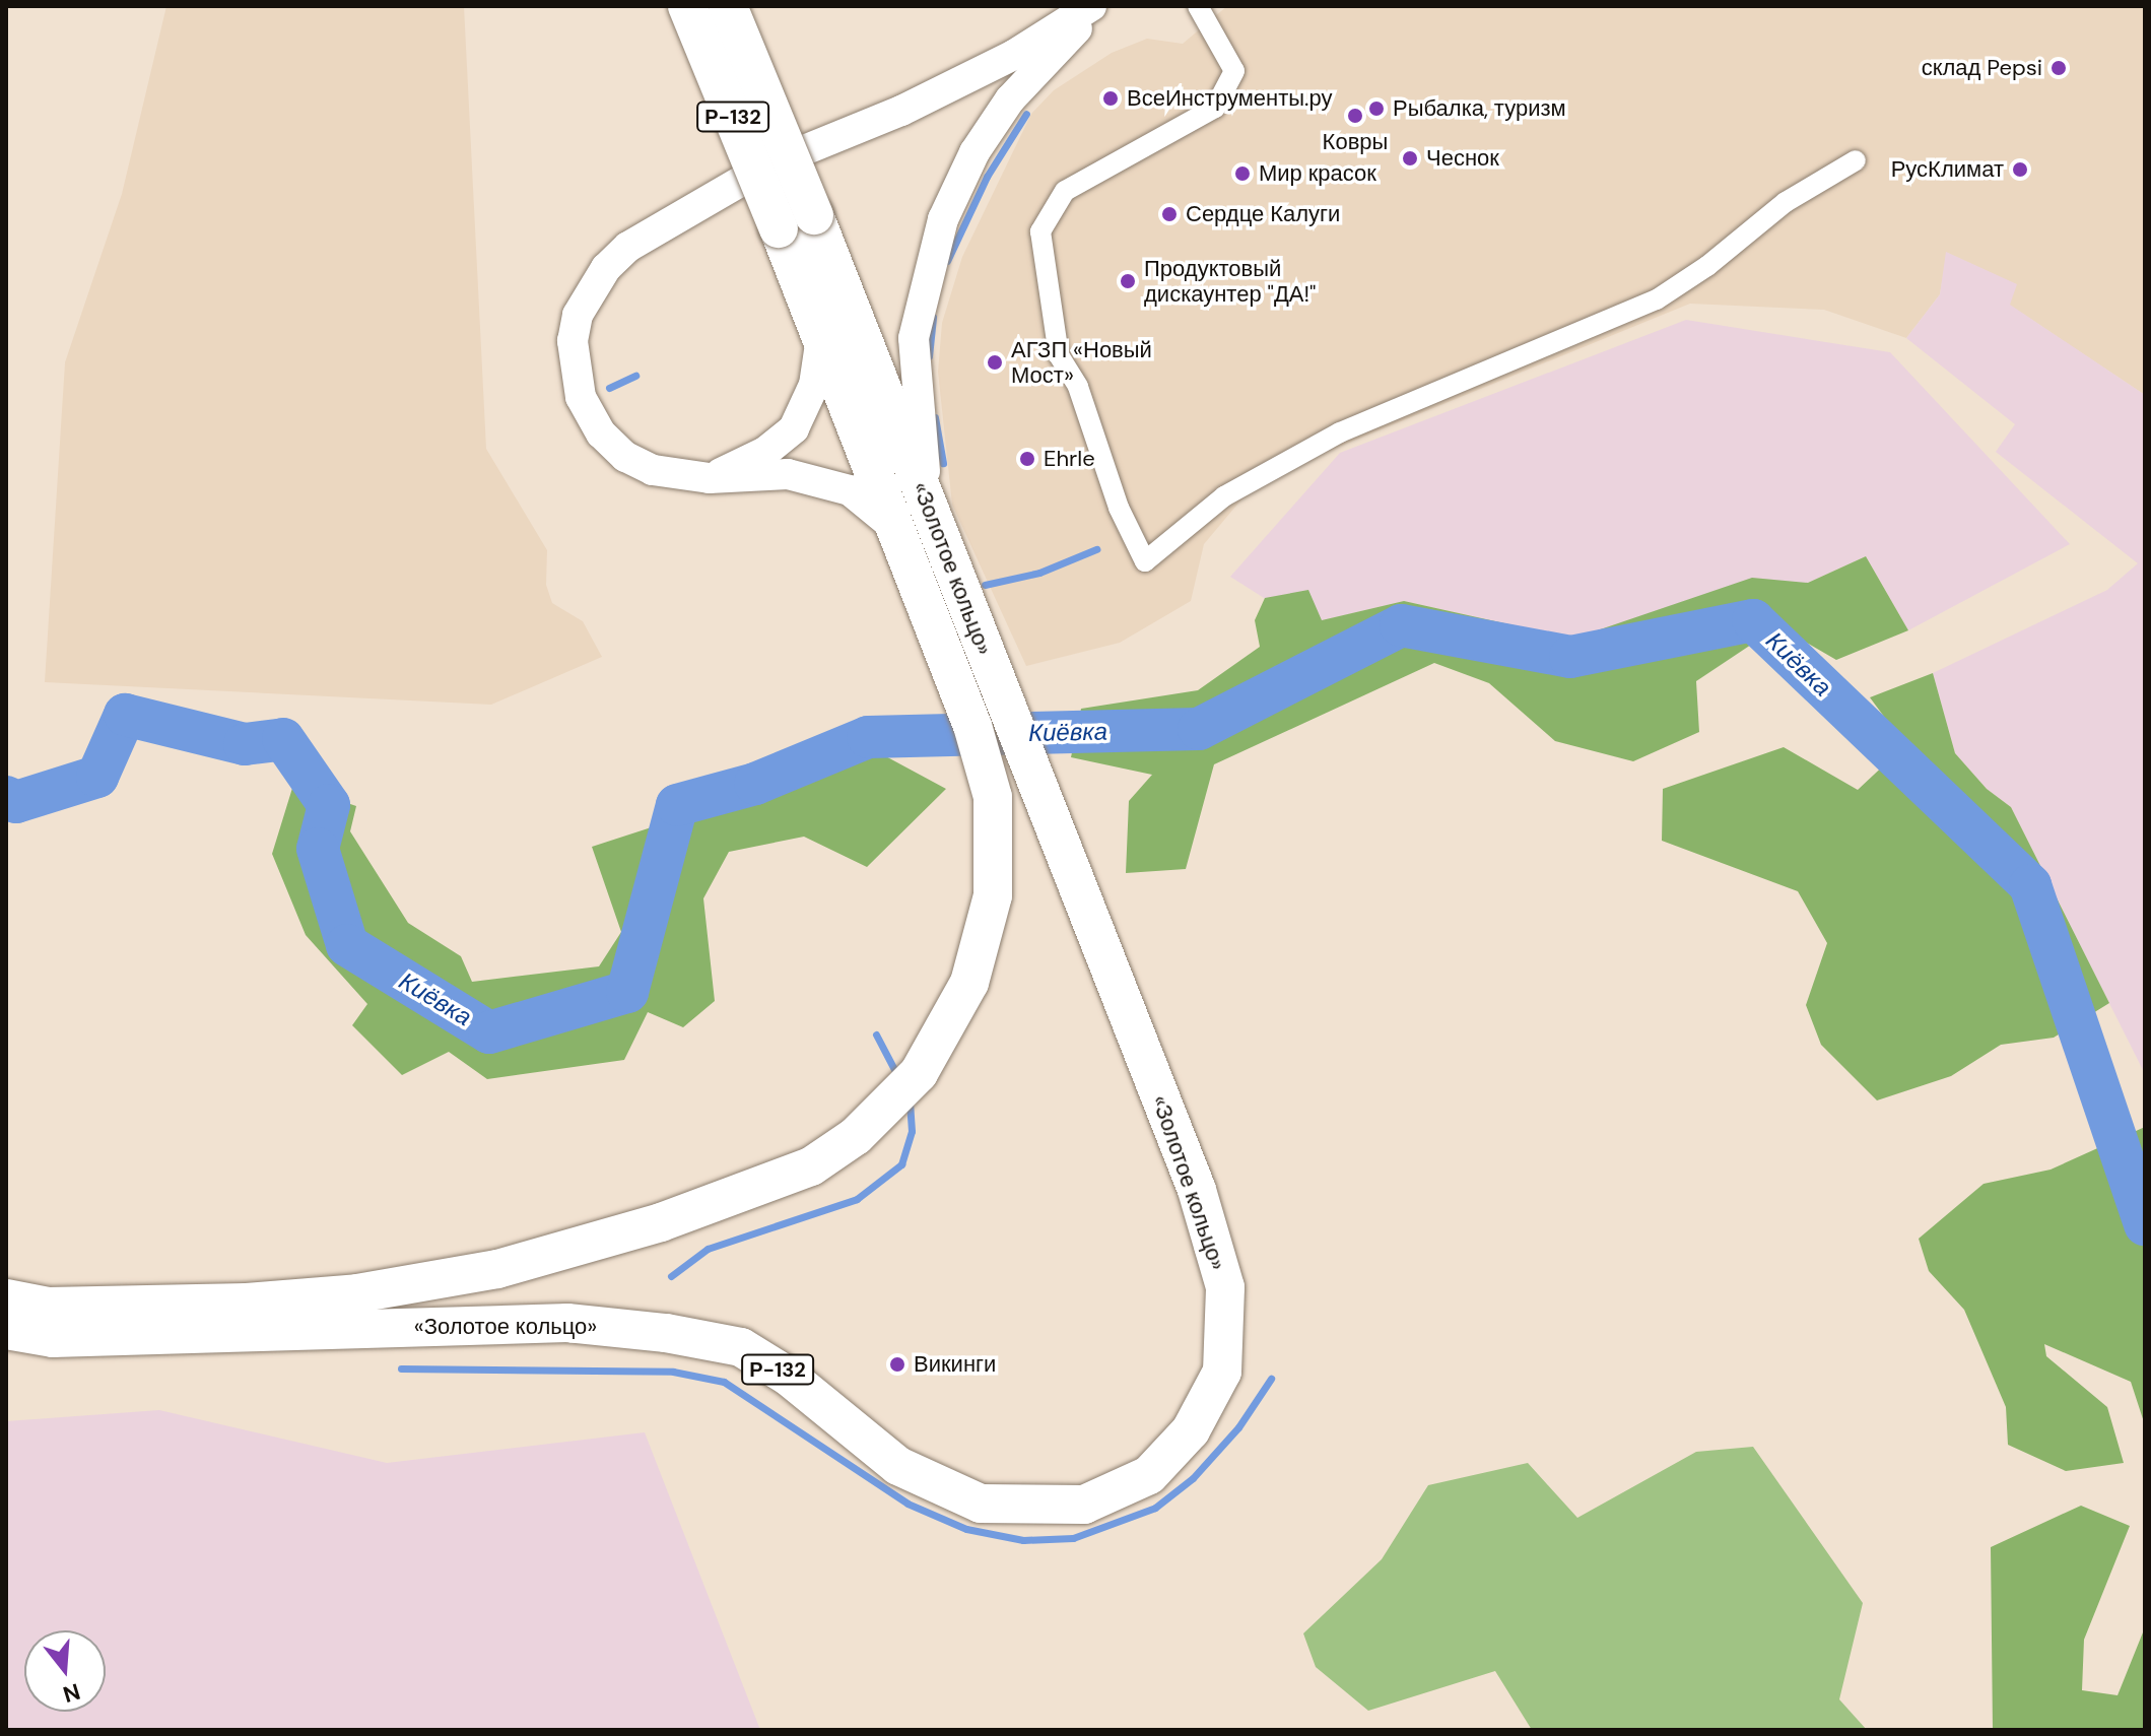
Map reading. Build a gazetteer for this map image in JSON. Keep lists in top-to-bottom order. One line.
{"streets":{"highway":["Р-132","«Золотое кольцо»"]},"crossings":[["Р-132","«Золотое кольцо»"]],"water":["Киёвка"],"places":["склад Pepsi","ВсеИнструменты.ру","Рыбалка, туризм","Ковры","Чеснок","РусКлимат","Мир красок","Сердце Калуги","Продуктовый дискаунтер \"ДА!\"","АГЗП «Новый Мост»","Ehrle","Викинги"],"north":"bottom"}
